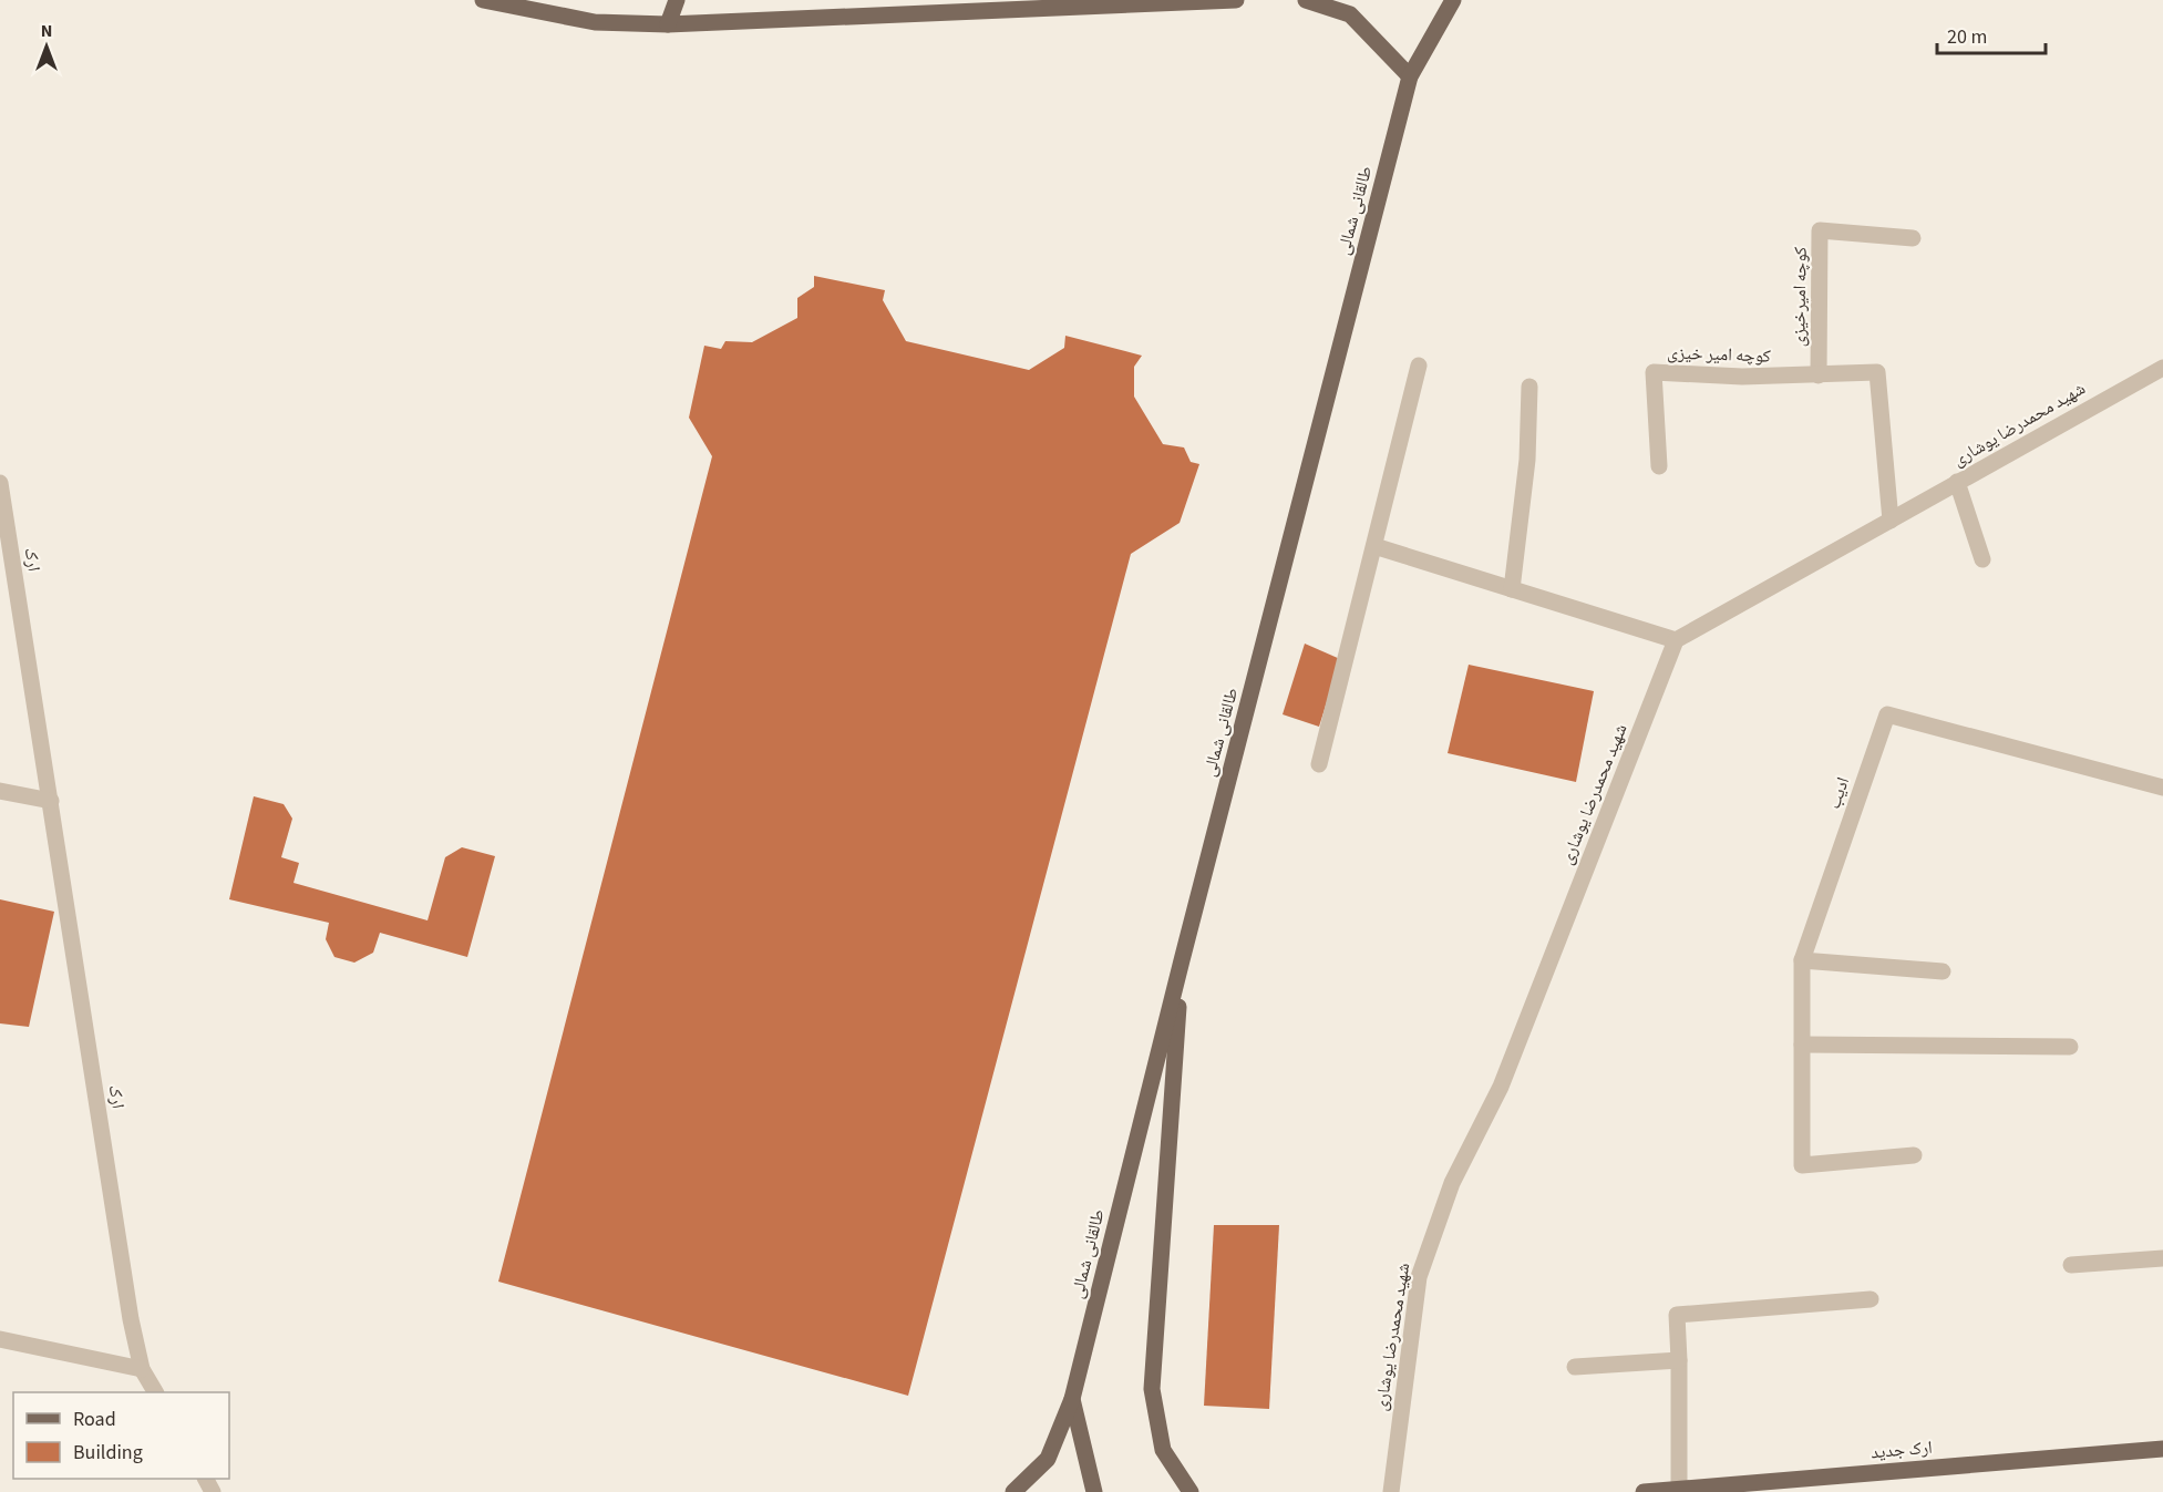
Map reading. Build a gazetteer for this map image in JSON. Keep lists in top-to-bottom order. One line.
{"streets":{"main road":["طالقانی شمالی","ارک جدید"],"street":["کوچه امیرخیزی","کوچه امیر خیزی","شهید محمدرضا یوشاری","ارک","ادیب"]},"crossings":[["کوچه امیرخیزی","کوچه امیر خیزی"],["کوچه امیر خیزی","شهید محمدرضا یوشاری"]],"legend":["Road","Building"],"scale_bar":"20 m","north":"top"}
